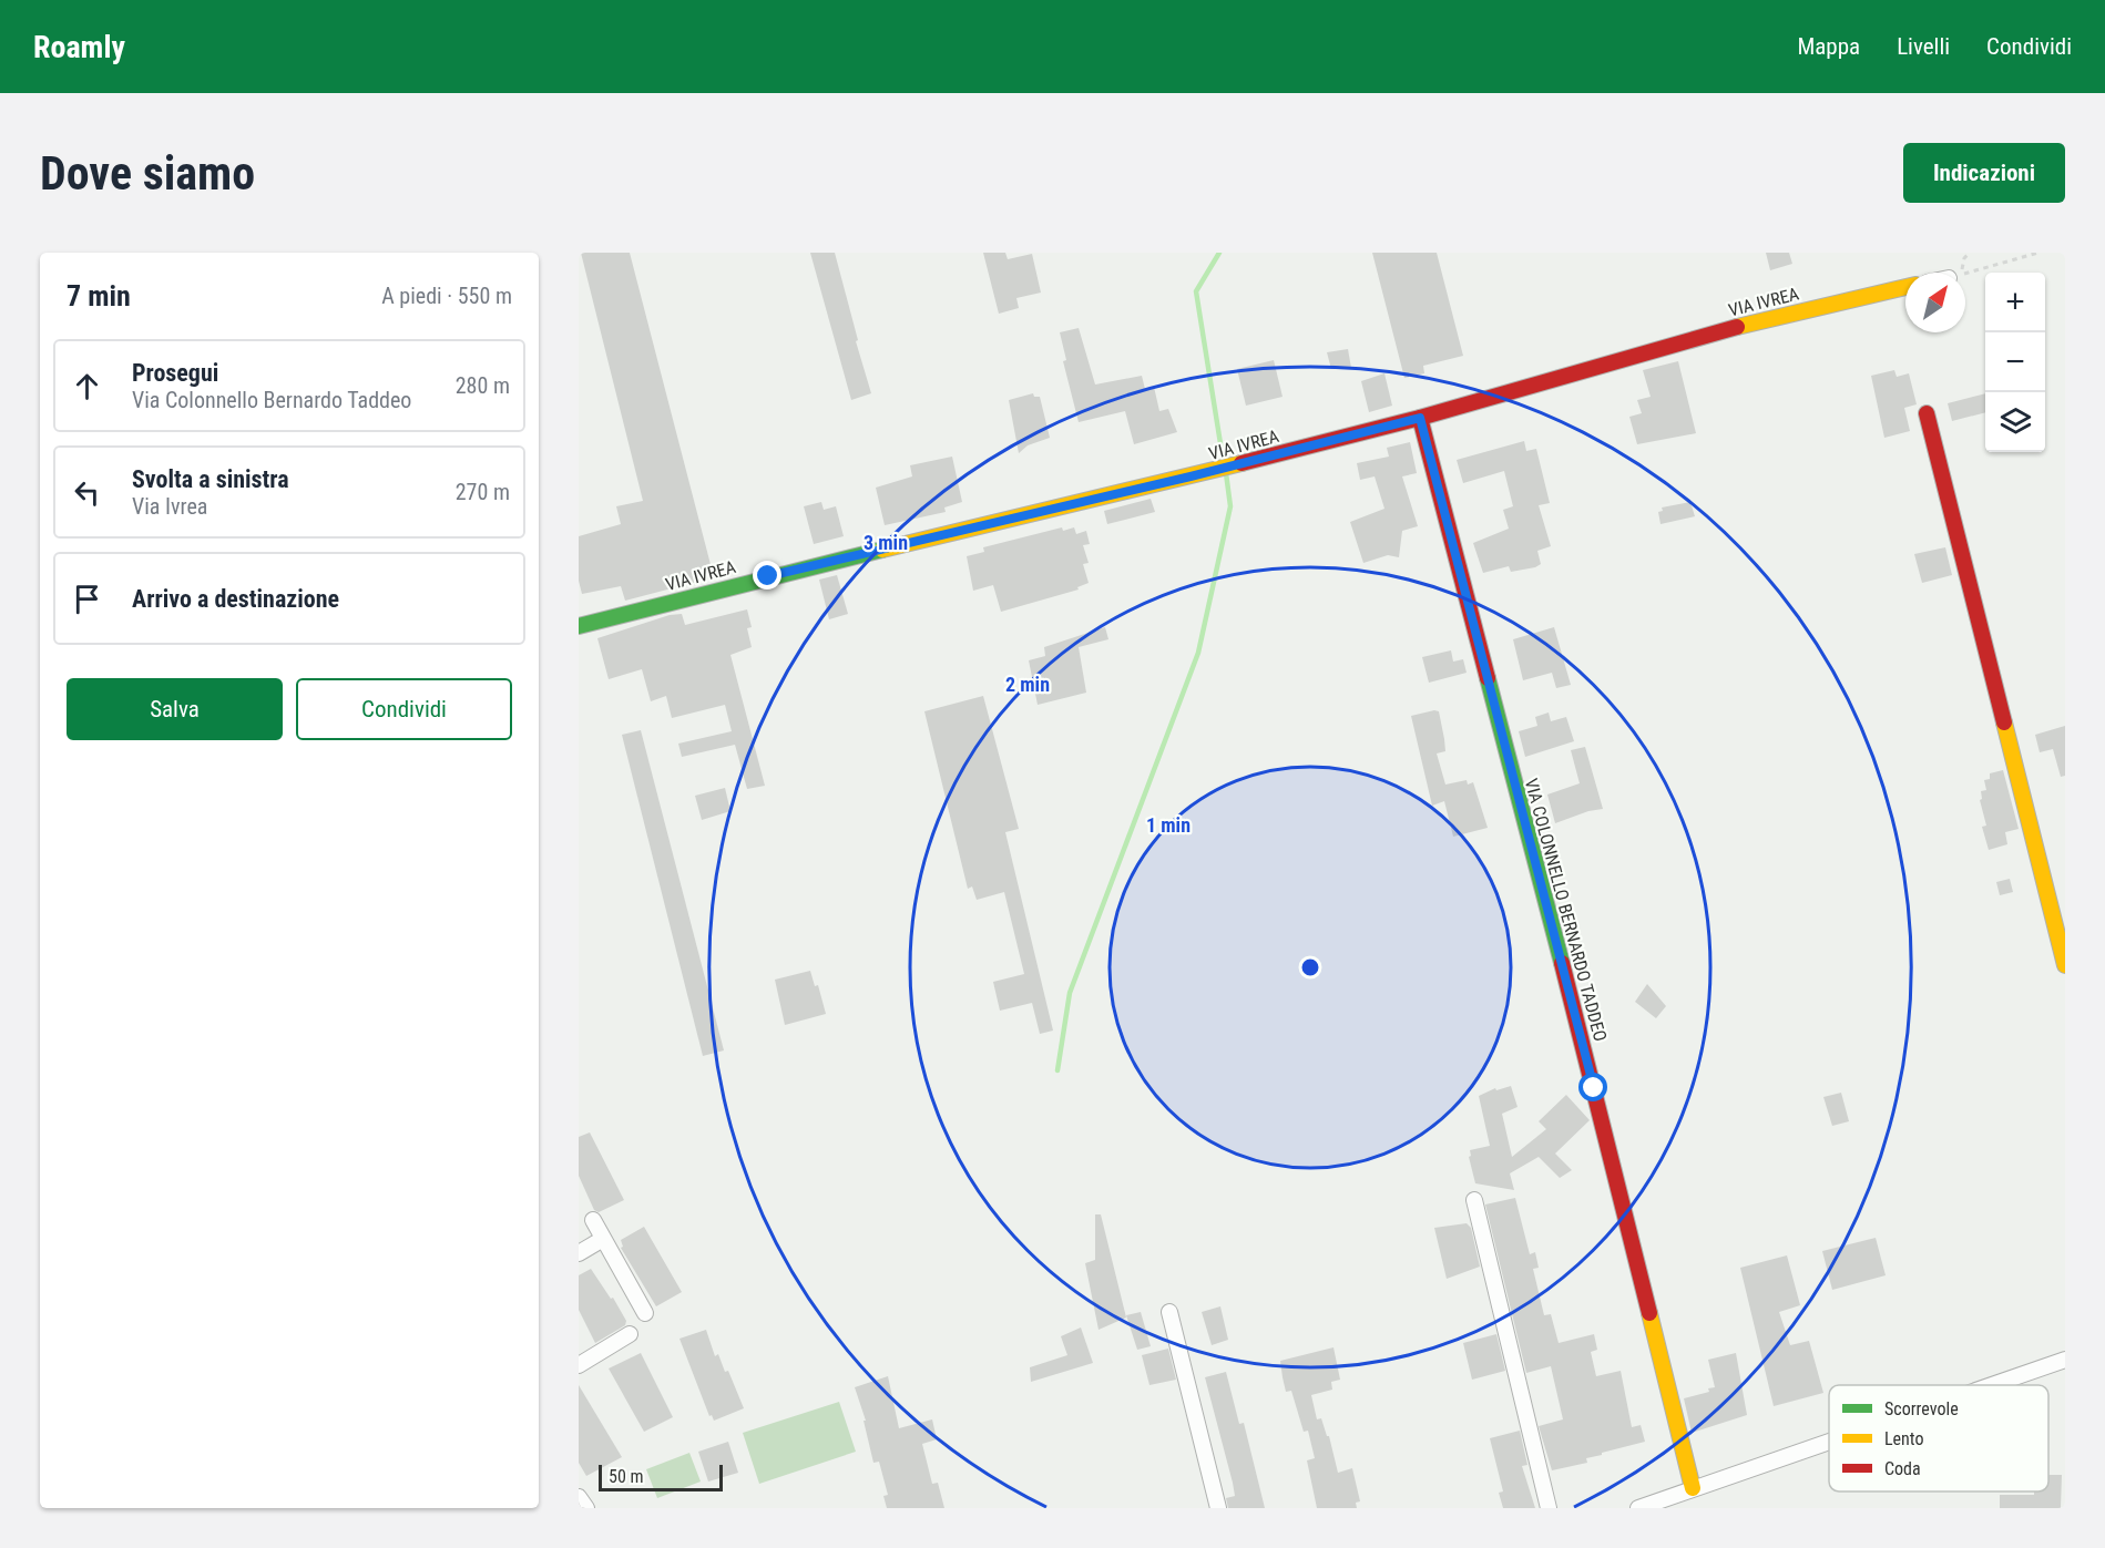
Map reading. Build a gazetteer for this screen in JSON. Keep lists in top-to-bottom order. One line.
{"streets":{"street":["VIA IVREA","VIA COLONNELLO BERNARDO TADDEO"]},"crossings":[["VIA IVREA","VIA COLONNELLO BERNARDO TADDEO"]],"legend":["Scorrevole","Lento","Coda"],"scale_bar":"50 m","north":"top right","page":{"header":"Roamly","nav":["Mappa","Livelli","Condividi"],"buttons":["Indicazioni",["Salva","Condividi"]],"title":"Dove siamo","heading":["7 min","A piedi · 550 m"],"map_buttons":["+","−"],"list":[["Prosegui","Via Colonnello Bernardo Taddeo","280 m"],["Svolta a sinistra","Via Ivrea","270 m"],"Arrivo a destinazione"],"scale":"50 m"},"rings":["3 min","2 min","1 min"]}
